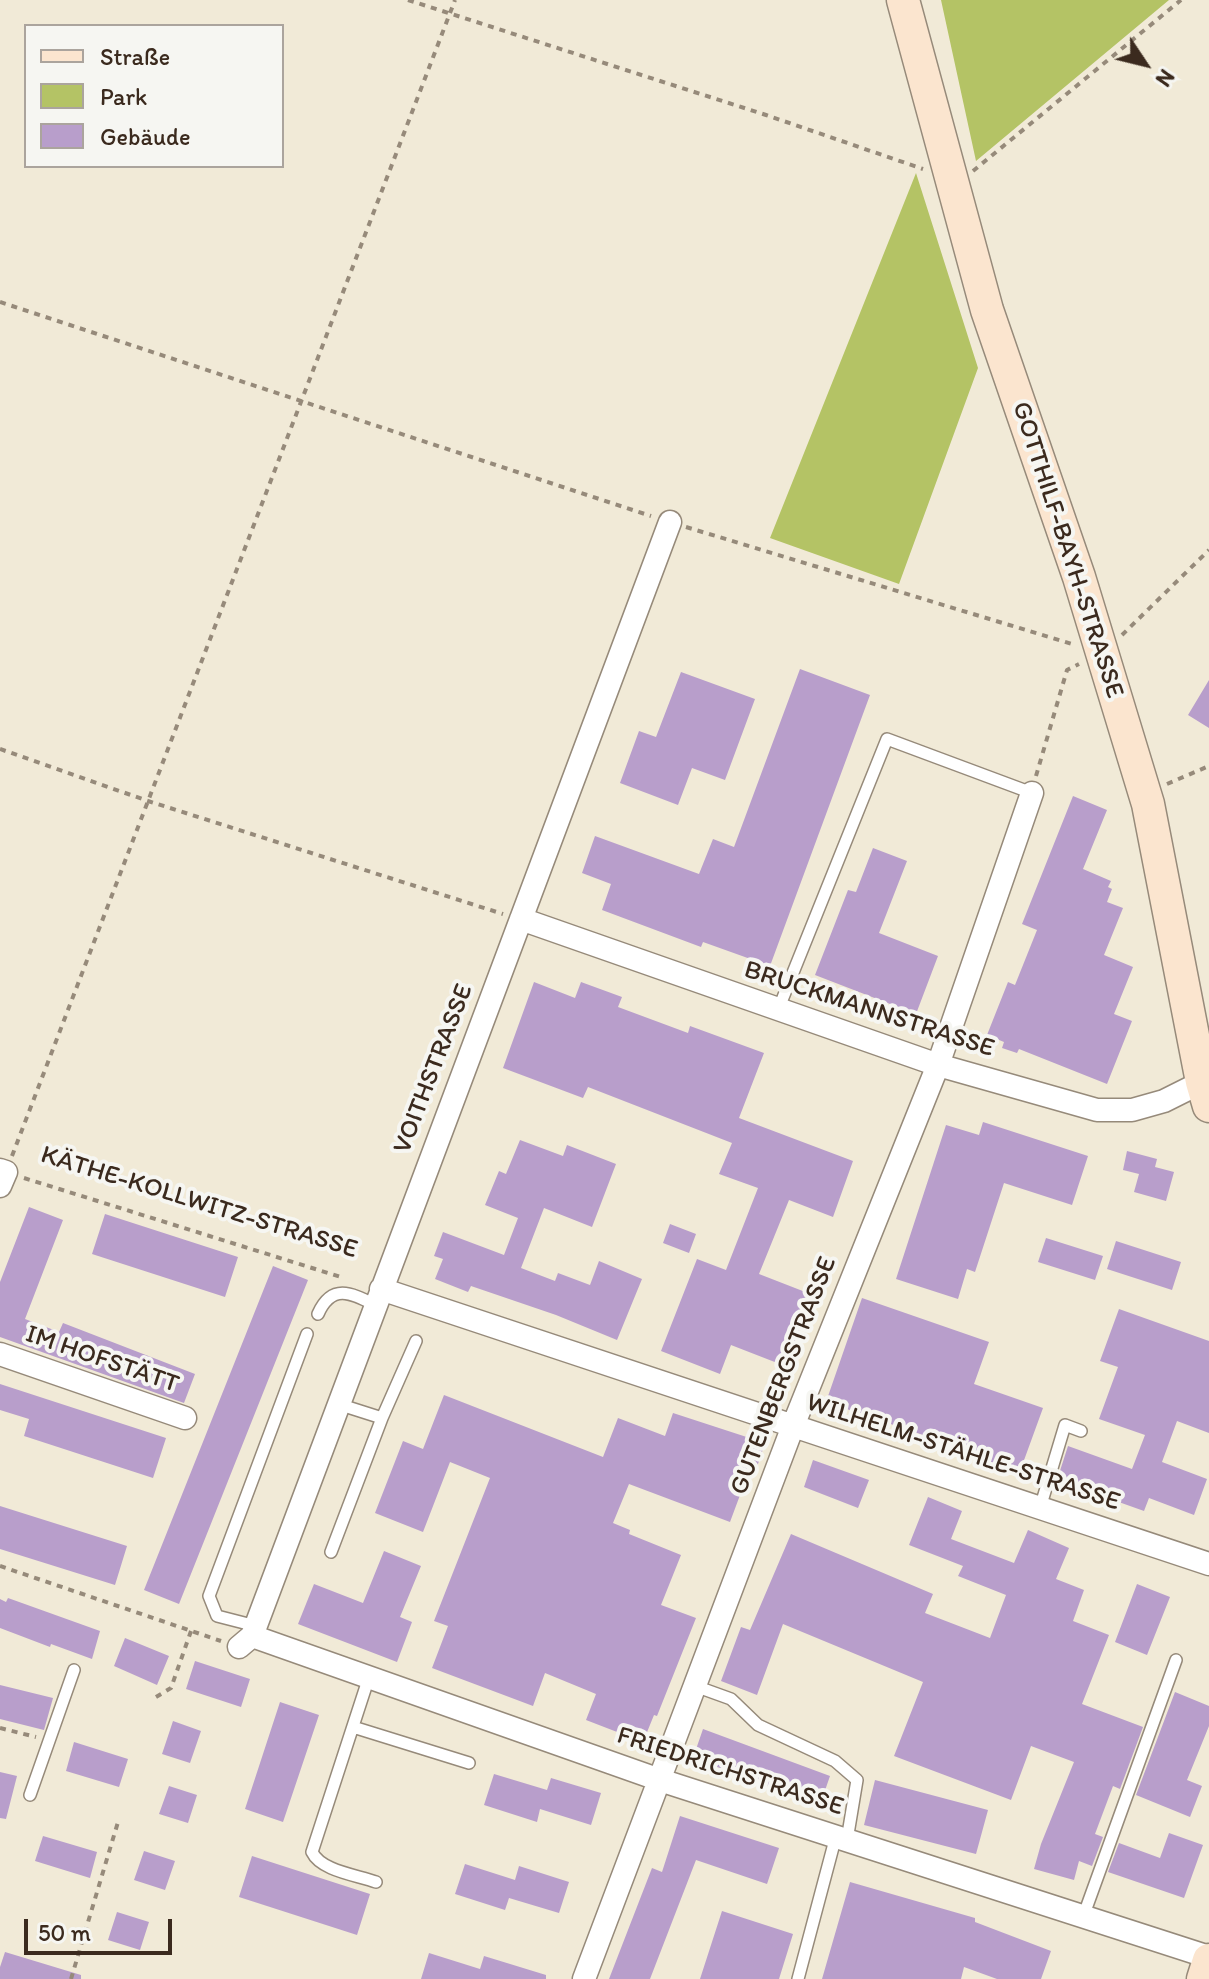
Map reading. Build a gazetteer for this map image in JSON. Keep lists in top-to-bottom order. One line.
{"streets":{"street":["GOTTHILF-BAYH-STRASSE","BRUCKMANNSTRASSE","VOITHSTRASSE","IM HOFSTÄTT","GUTENBERGSTRASSE","WILHELM-STÄHLE-STRASSE","FRIEDRICHSTRASSE"],"path":["KÄTHE-KOLLWITZ-STRASSE"]},"crossings":[["GOTTHILF-BAYH-STRASSE","BRUCKMANNSTRASSE"],["BRUCKMANNSTRASSE","VOITHSTRASSE"],["BRUCKMANNSTRASSE","GUTENBERGSTRASSE"],["VOITHSTRASSE","KÄTHE-KOLLWITZ-STRASSE"],["VOITHSTRASSE","WILHELM-STÄHLE-STRASSE"],["VOITHSTRASSE","FRIEDRICHSTRASSE"],["KÄTHE-KOLLWITZ-STRASSE","WILHELM-STÄHLE-STRASSE"],["GUTENBERGSTRASSE","WILHELM-STÄHLE-STRASSE"],["GUTENBERGSTRASSE","FRIEDRICHSTRASSE"]],"legend":["Straße","Park","Gebäude"],"scale_bar":"50 m","north":"bottom right"}
